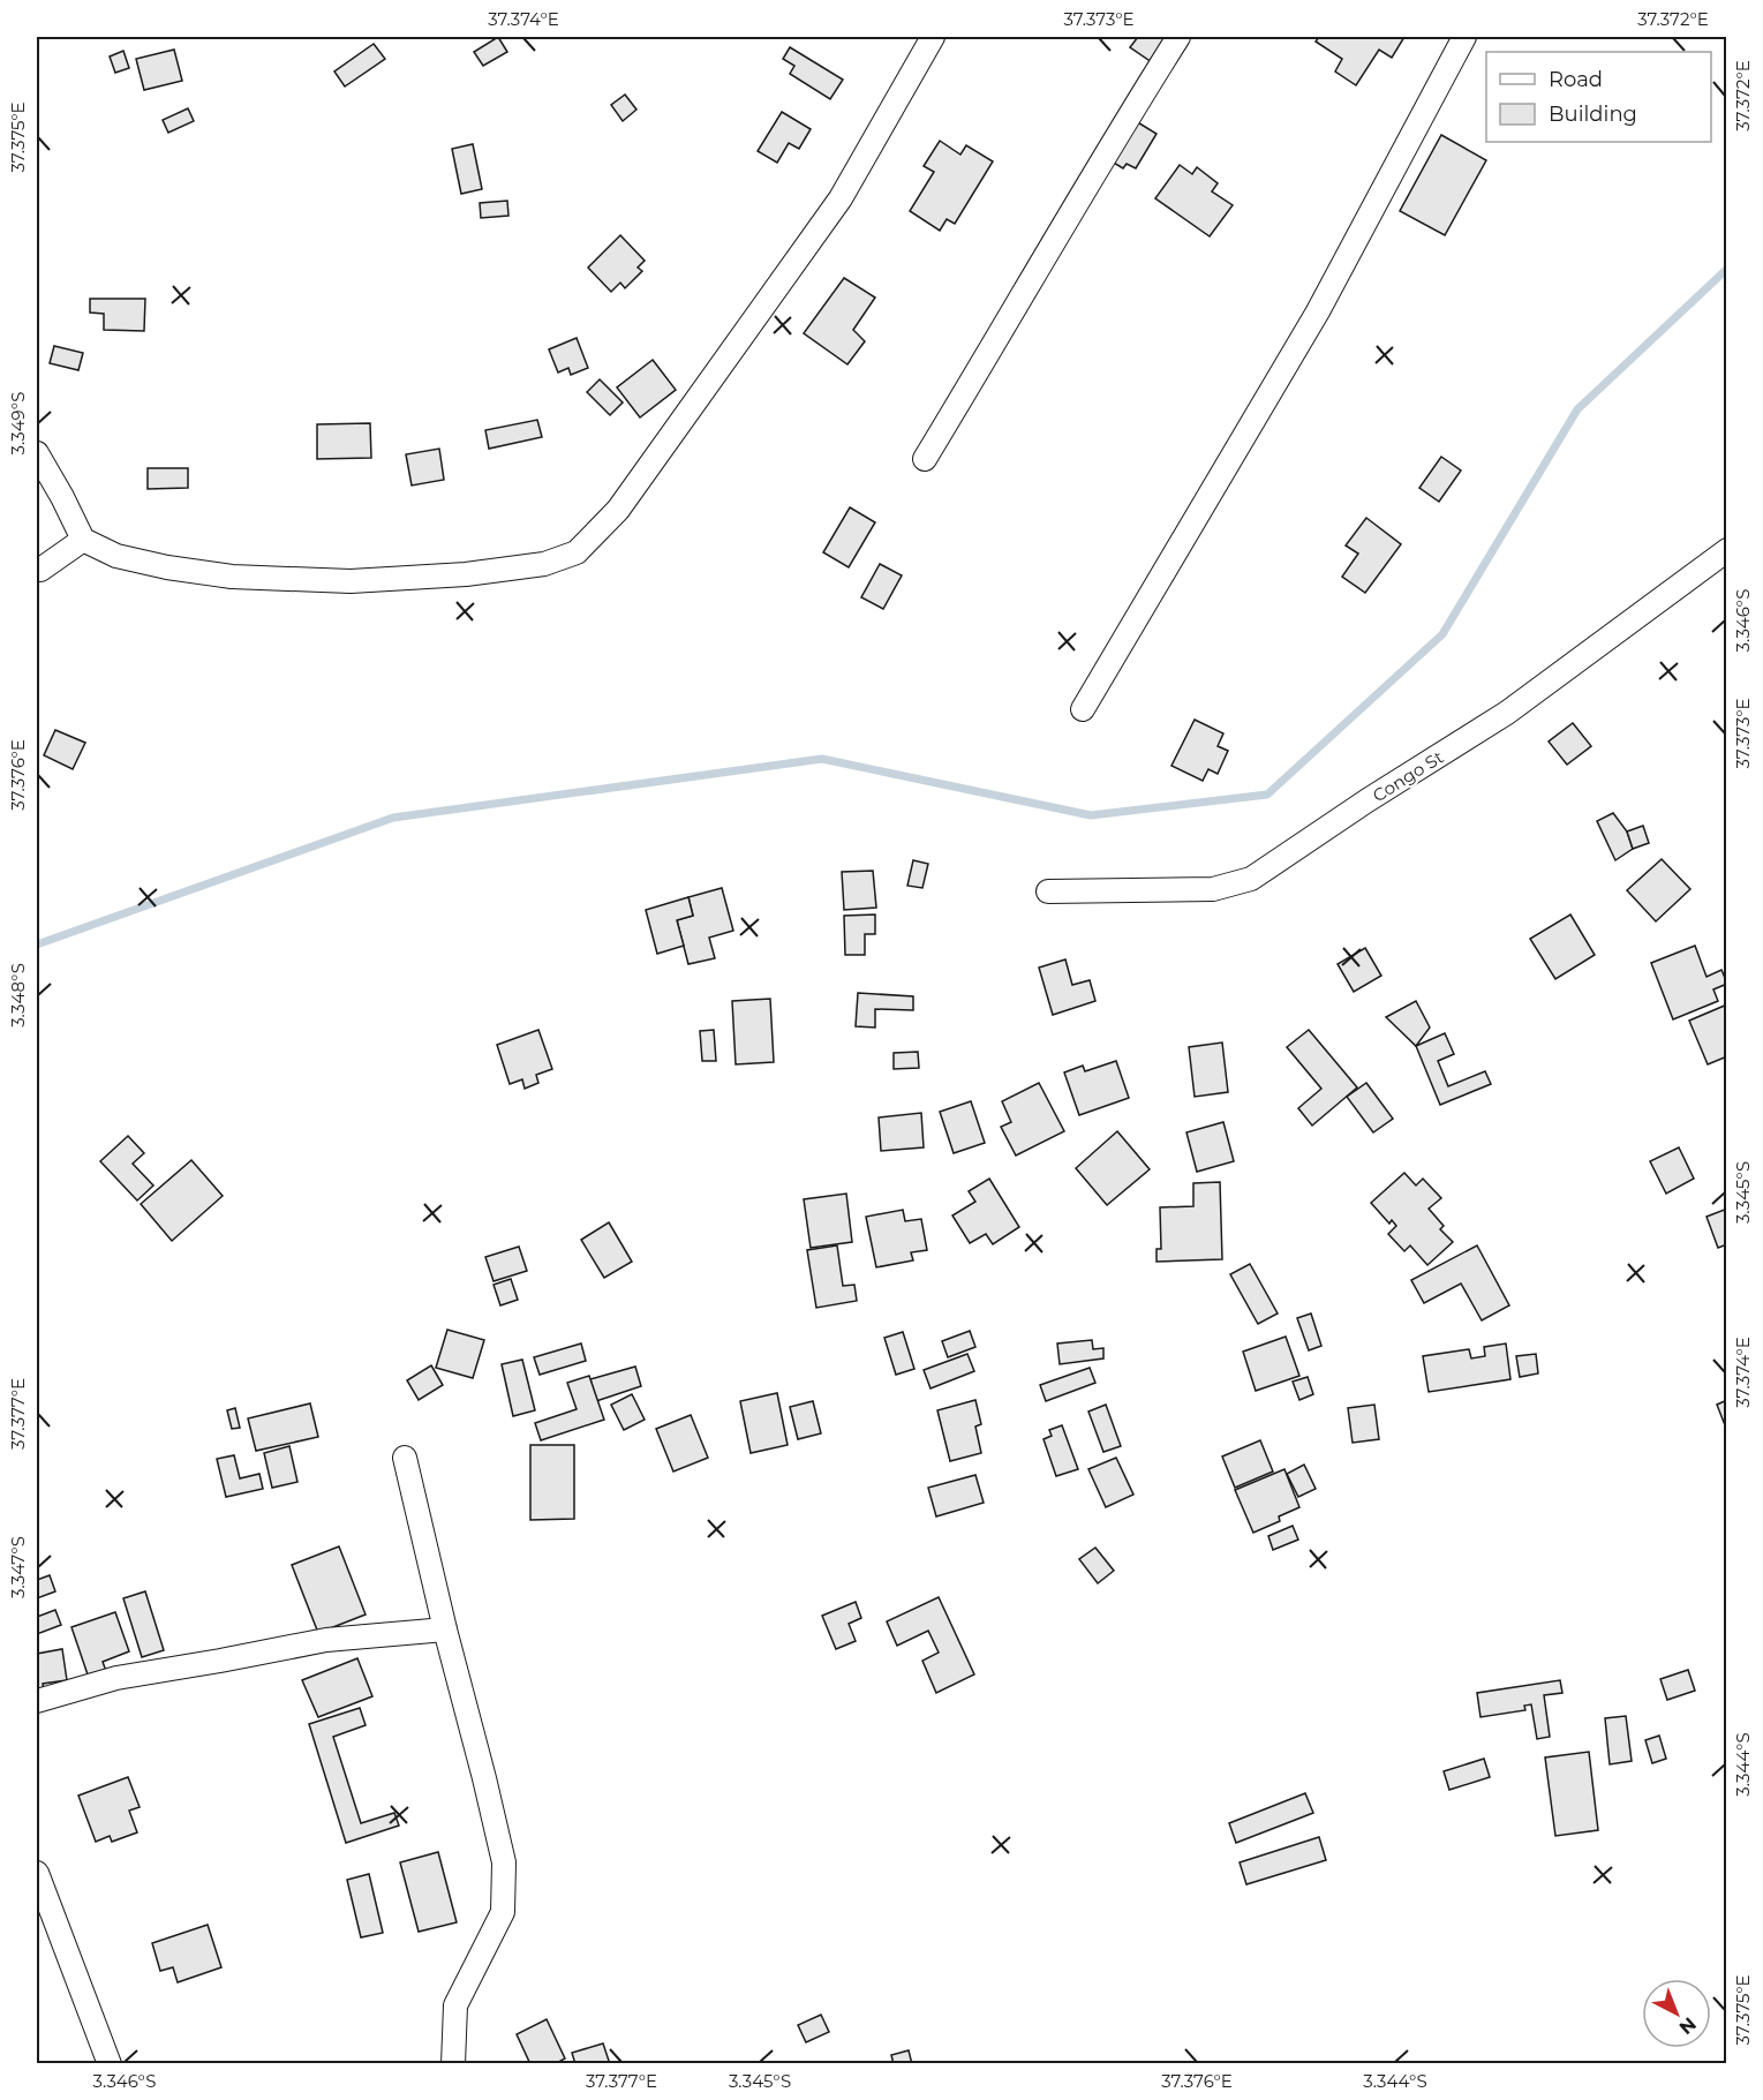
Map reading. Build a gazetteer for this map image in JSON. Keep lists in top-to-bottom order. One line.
{"streets":{"street":["Congo St"]},"legend":["Road","Building"],"north":"bottom right","coordinates":["37.374°E","37.373°E","37.372°E","37.375°E","3.349°S","3.346°S","37.376°E","3.348°S","3.345°S","37.377°E","3.347°S","3.344°S"]}
